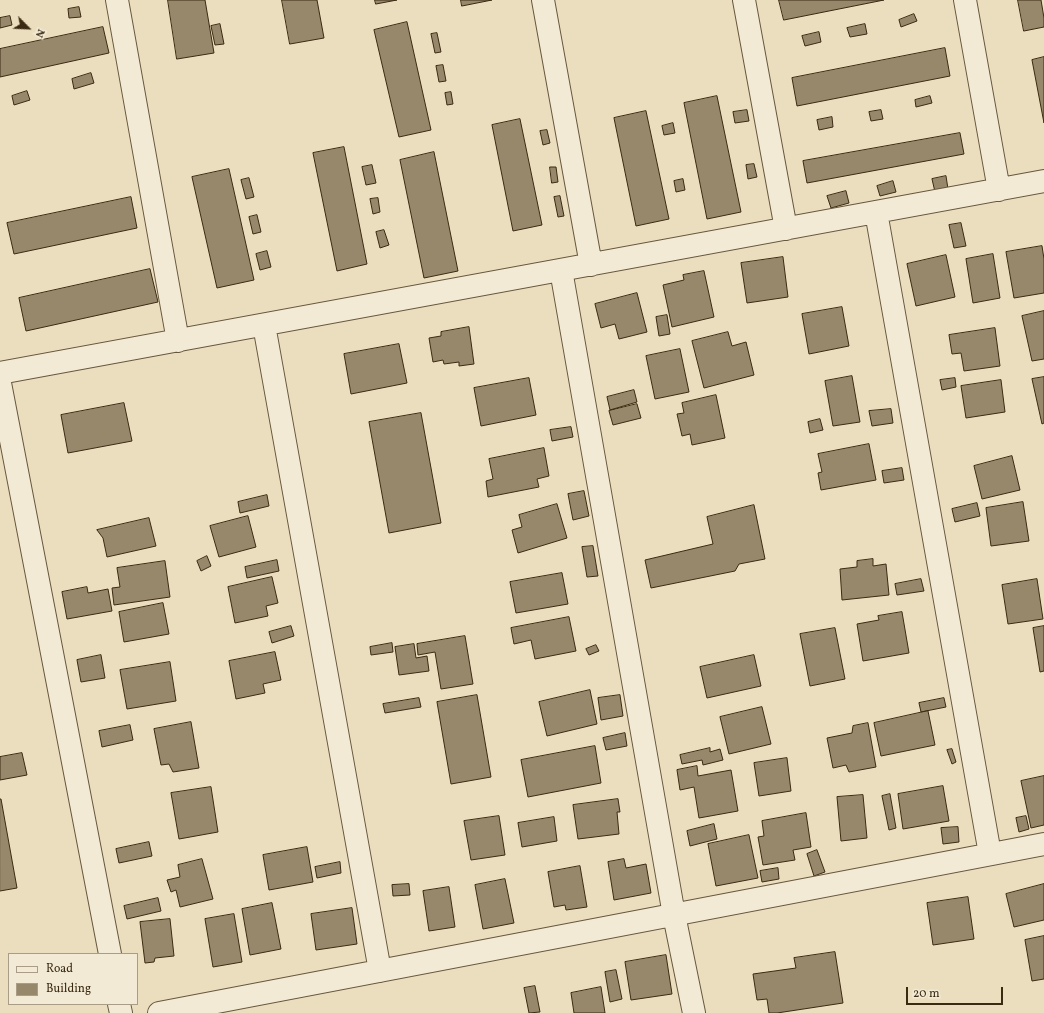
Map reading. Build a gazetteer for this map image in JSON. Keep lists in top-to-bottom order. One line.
{"legend":["Road","Building"],"scale_bar":"20 m","north":"bottom right"}
